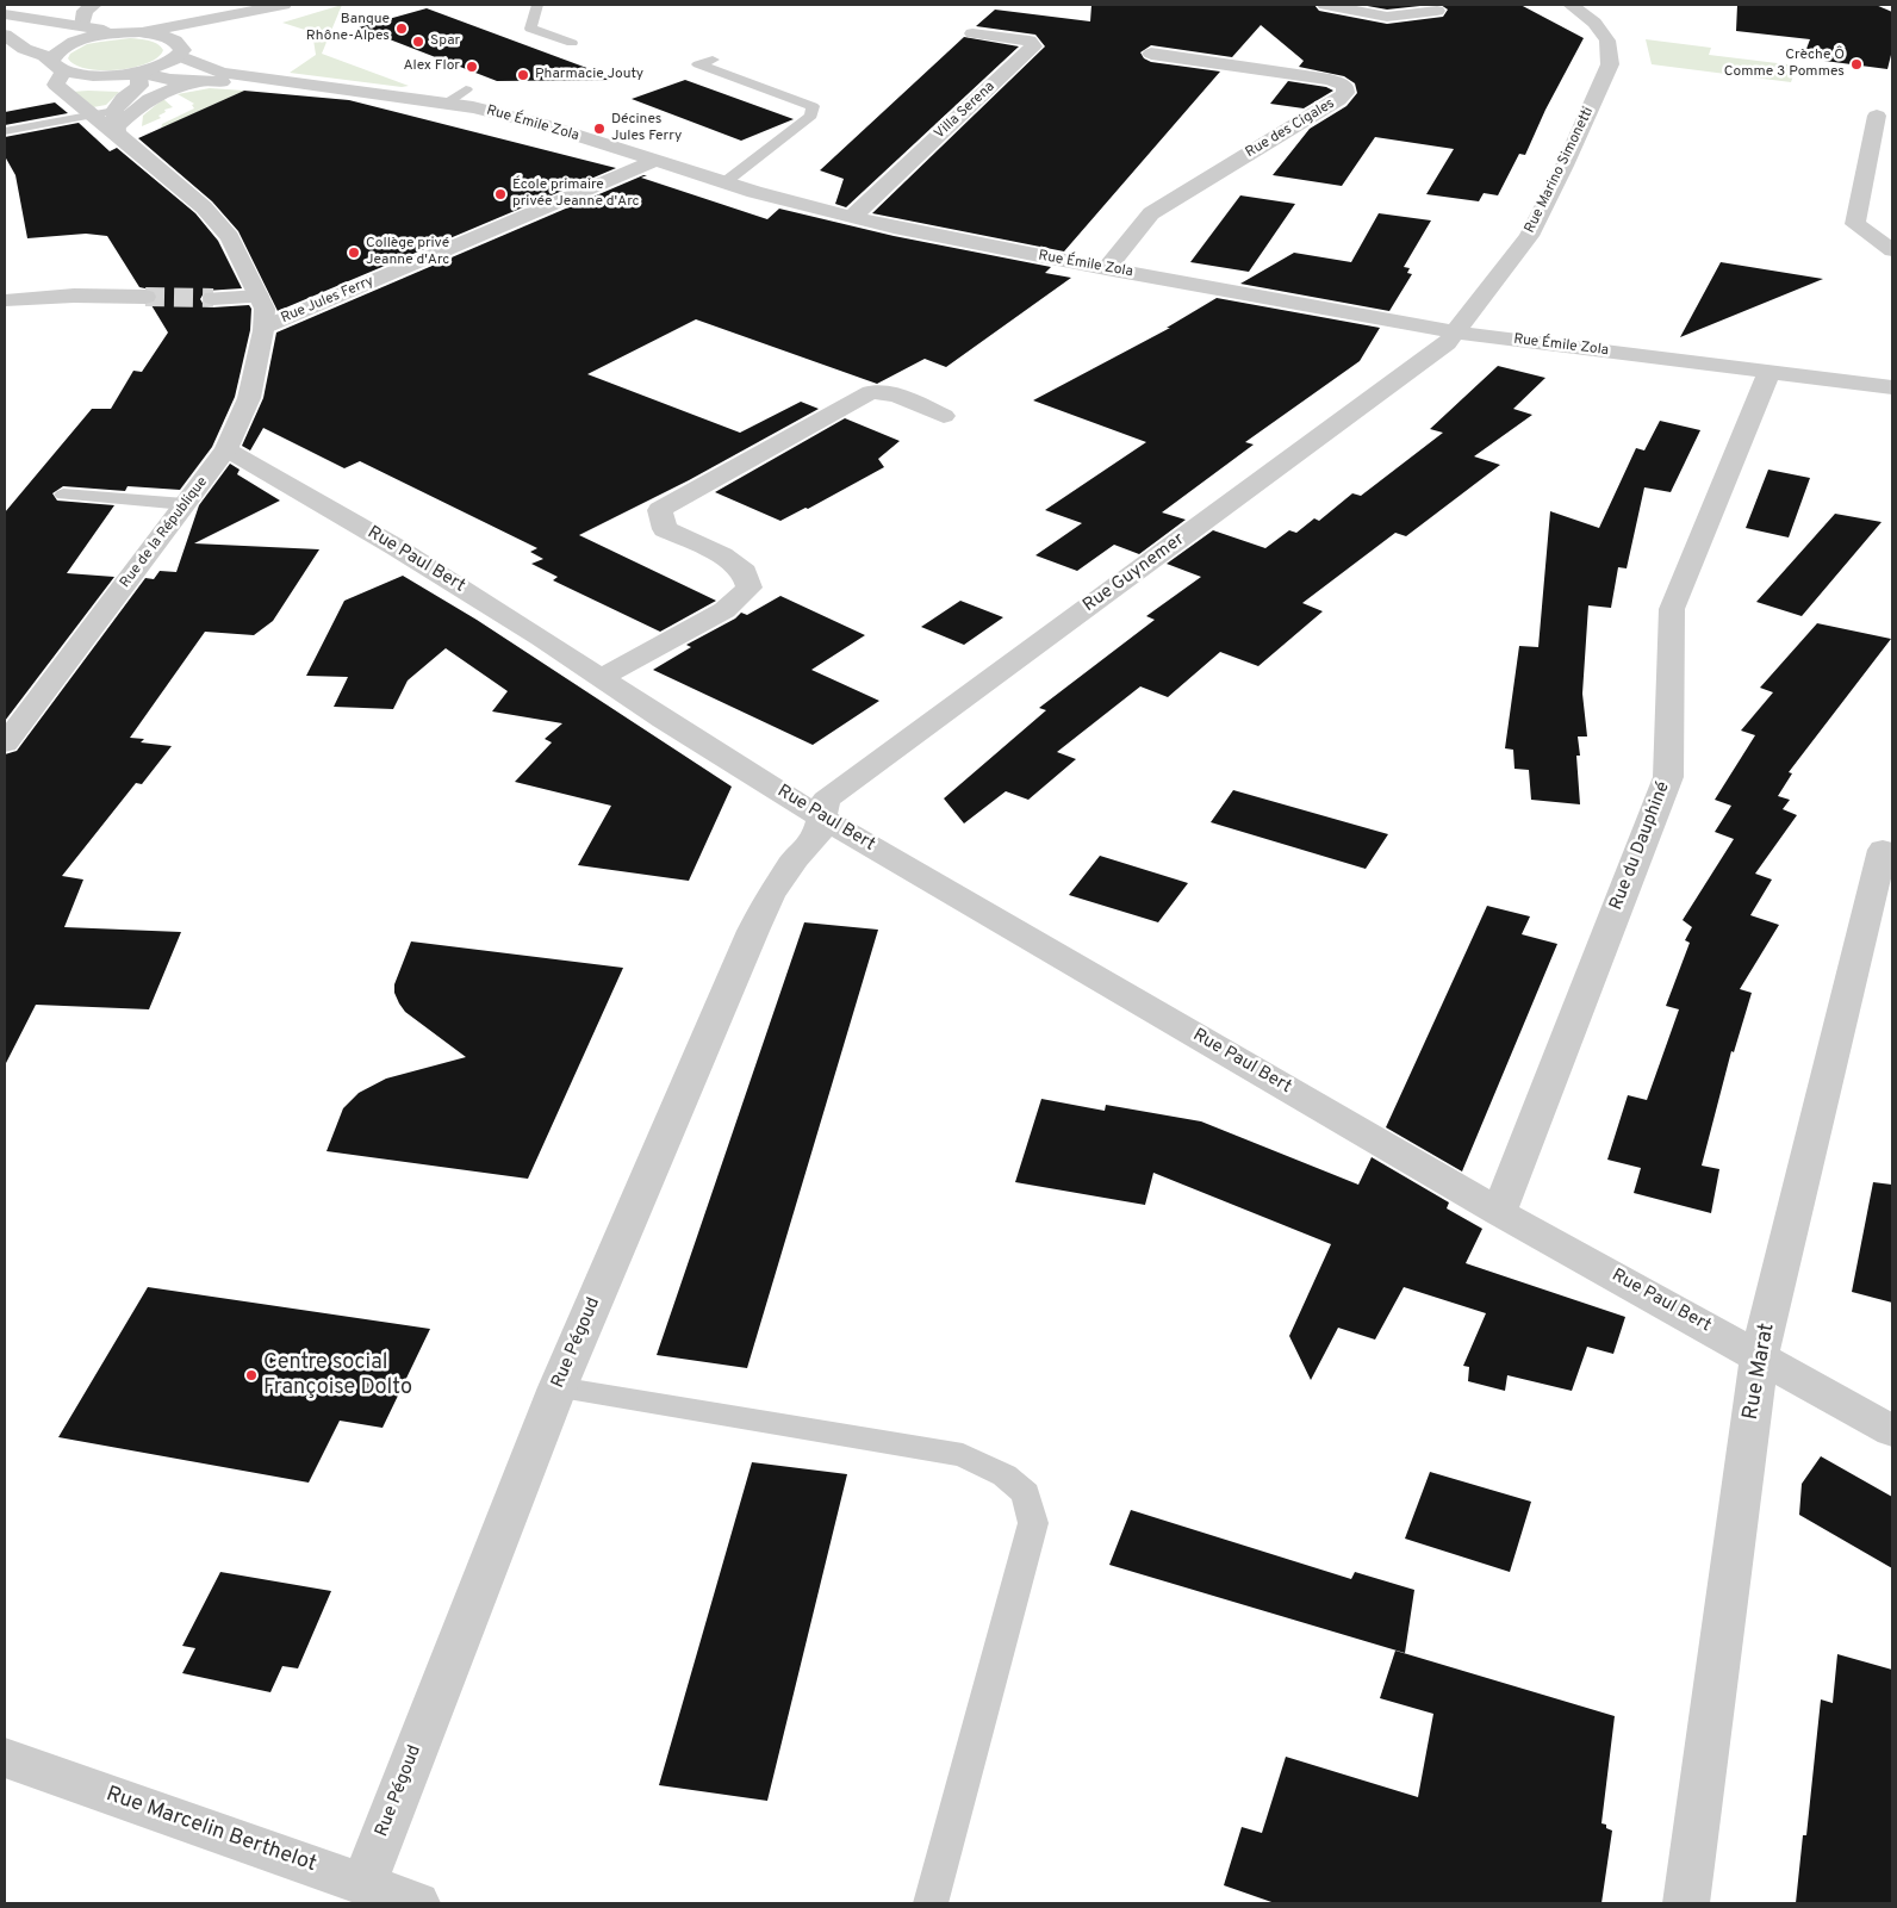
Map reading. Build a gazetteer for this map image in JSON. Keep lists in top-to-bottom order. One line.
{"streets":{"street":["Villa Serena","Rue Émile Zola","Rue des Cigales","Rue Marino Simonetti","Rue Jules Ferry","Rue de la République","Rue Paul Bert","Rue Guynemer","Rue du Dauphiné","Rue Pégoud","Rue Marat","Rue Marcelin Berthelot"]},"crossings":[["Villa Serena","Rue Émile Zola"],["Rue Émile Zola","Rue des Cigales"],["Rue Émile Zola","Rue Marino Simonetti"],["Rue Émile Zola","Rue Jules Ferry"],["Rue Émile Zola","Rue Guynemer"],["Rue Émile Zola","Rue du Dauphiné"],["Rue Marino Simonetti","Rue Guynemer"],["Rue Jules Ferry","Rue de la République"],["Rue de la République","Rue Paul Bert"],["Rue Paul Bert","Rue Guynemer"],["Rue Paul Bert","Rue du Dauphiné"],["Rue Paul Bert","Rue Pégoud"],["Rue Paul Bert","Rue Marat"],["Rue Guynemer","Rue Pégoud"],["Rue Pégoud","Rue Marcelin Berthelot"]],"places":["Banque Rhône-Alpes","Spar","Crèche Ô Comme 3 Pommes","Alex Flor","Pharmacie Jouty","Décines Jules Ferry","École primaire privée Jeanne d'Arc","Collège privé Jeanne d'Arc","Centre social Françoise Dolto"]}
